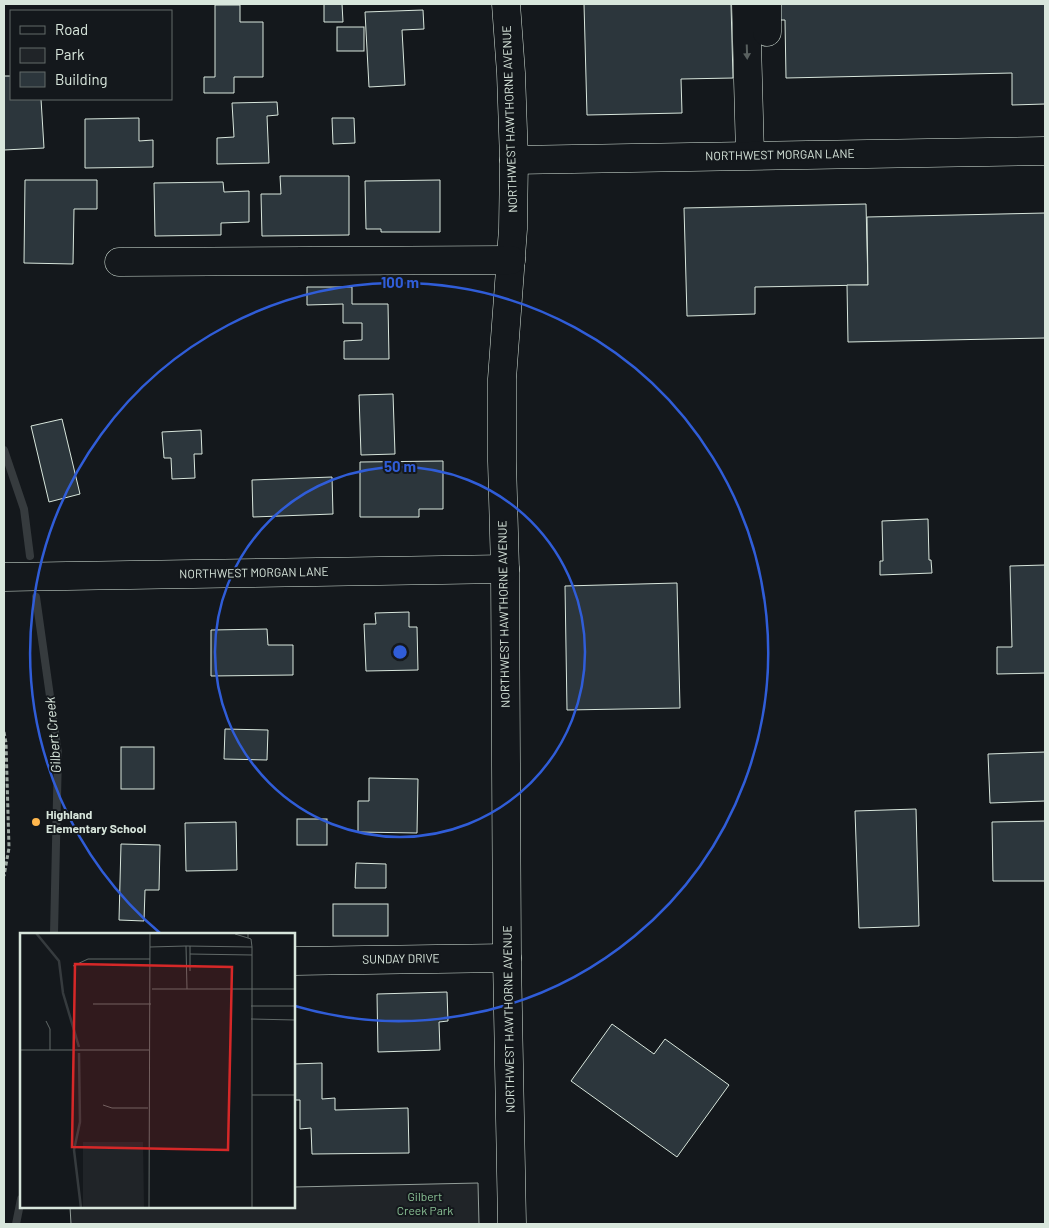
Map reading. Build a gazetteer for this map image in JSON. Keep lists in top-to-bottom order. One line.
{"streets":{"street":["NORTHWEST HAWTHORNE AVENUE","NORTHWEST MORGAN LANE","SUNDAY DRIVE"]},"crossings":[["NORTHWEST HAWTHORNE AVENUE","NORTHWEST MORGAN LANE"],["NORTHWEST HAWTHORNE AVENUE","SUNDAY DRIVE"]],"water":["Gilbert Creek"],"parks":["Gilbert Creek Park"],"places":["Highland Elementary School"],"legend":["Road","Park","Building"],"rings":["100 m","50 m"]}
